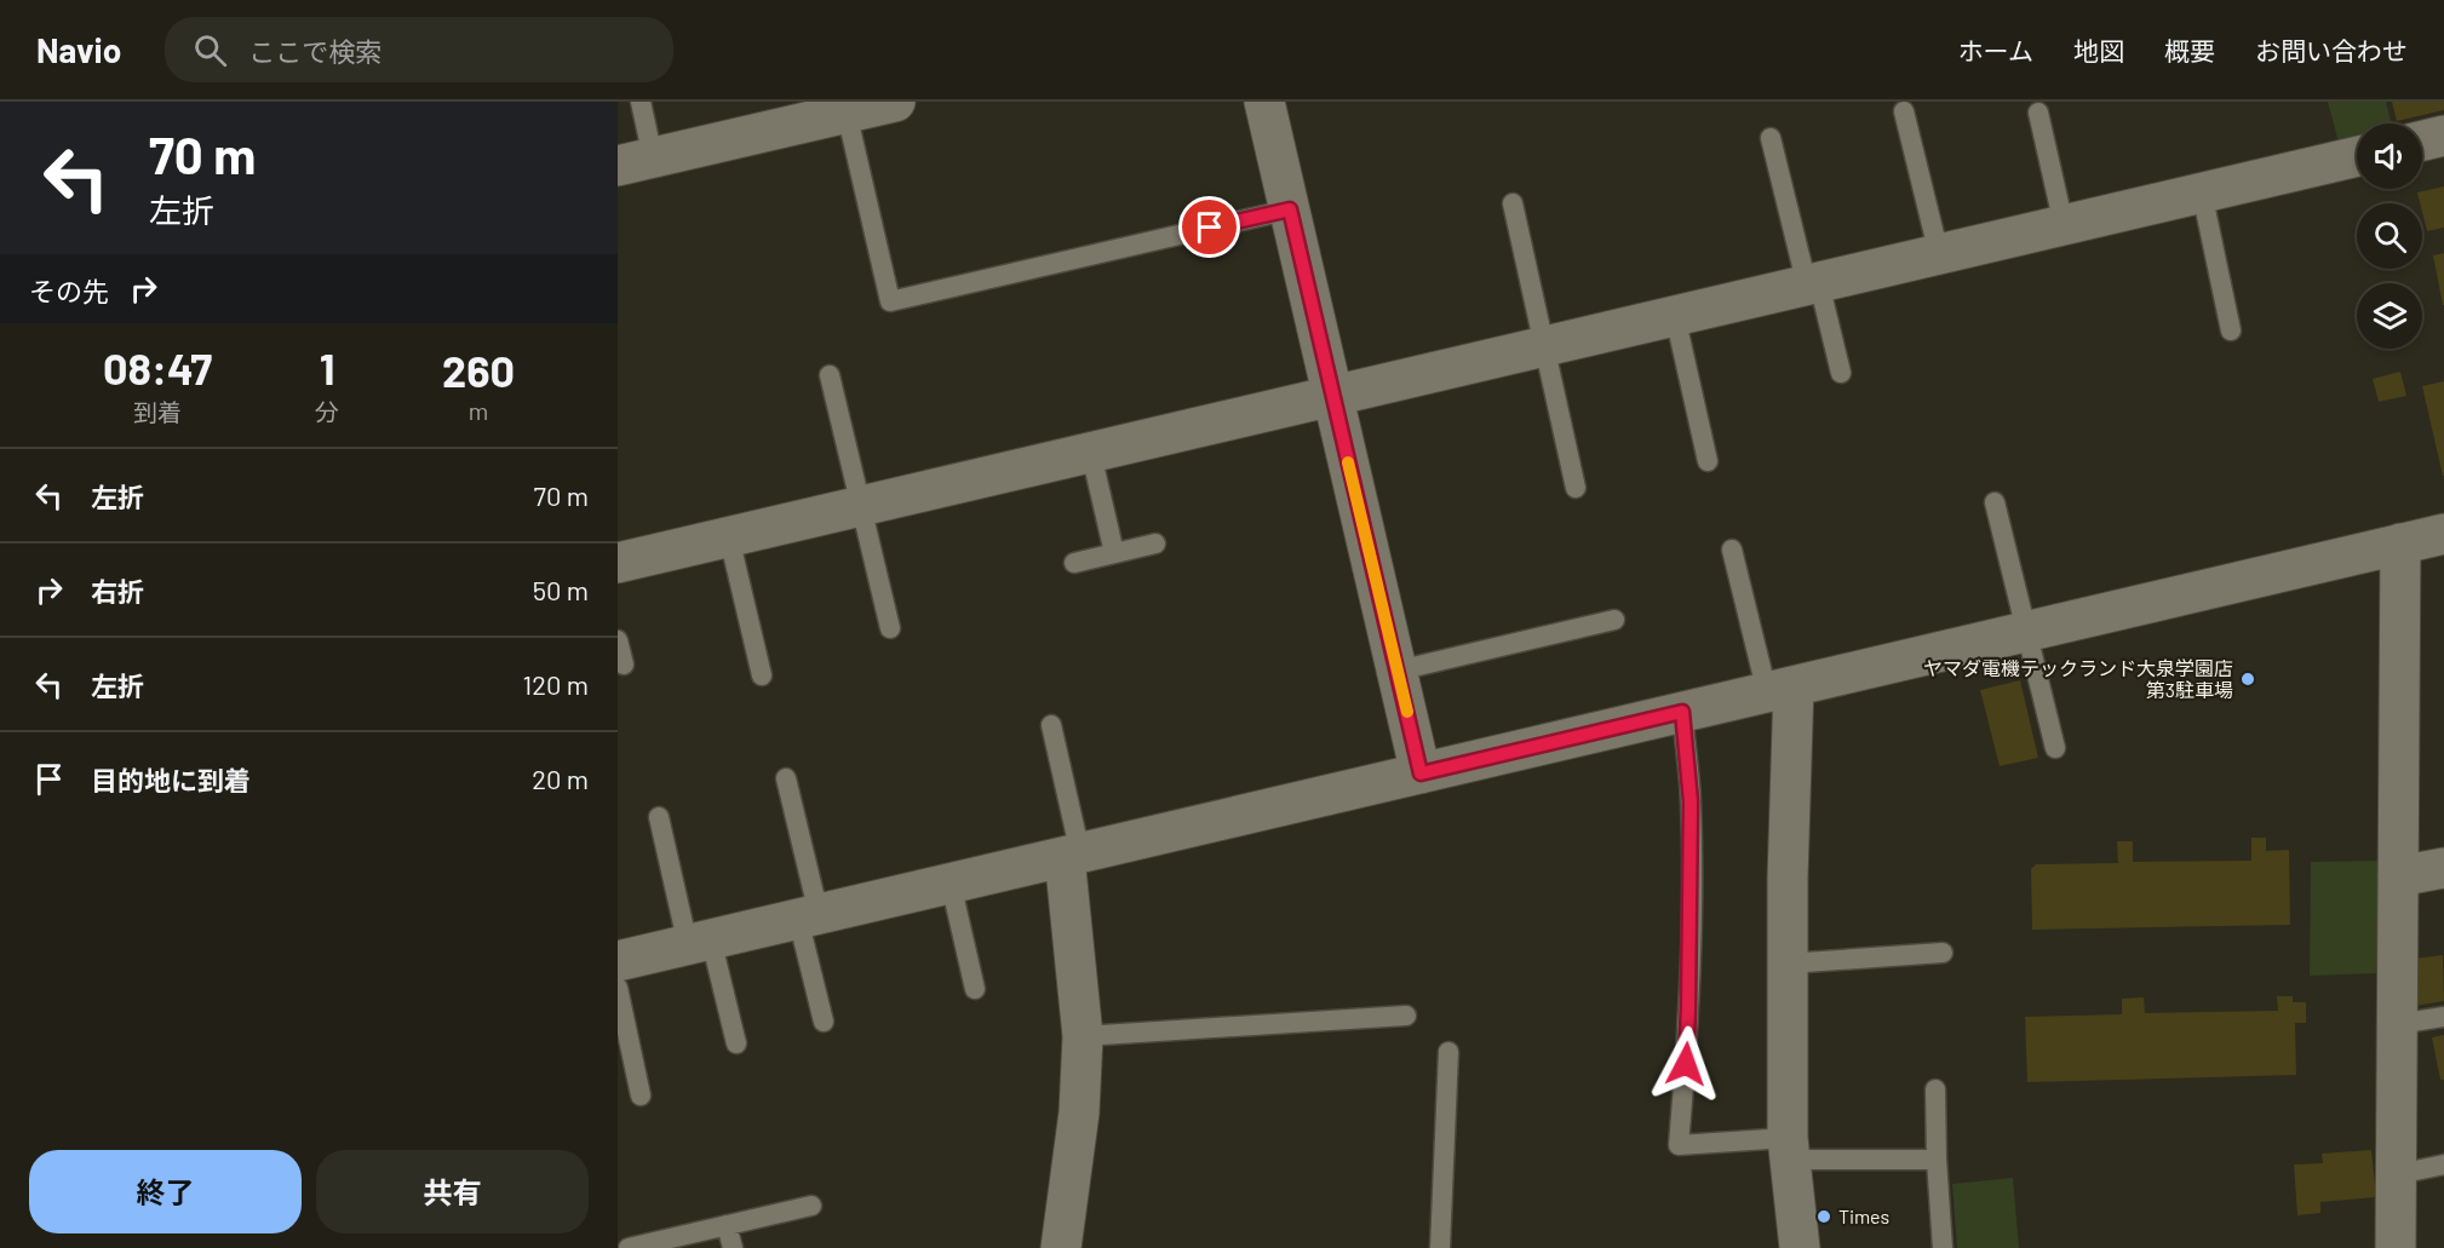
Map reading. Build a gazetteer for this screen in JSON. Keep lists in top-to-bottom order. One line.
{"places":["ヤマダ電機テックランド大泉学園店 第3駐車場","Times"],"page":{"header":"Navio","search":"ここで検索","nav":["ホーム","地図","概要","お問い合わせ"],"turn":["70 m","左折"],"then":"その先","eta":["08:47","到着","1","分","260","m"],"list":[{"name":"左折","value":"70 m"},{"name":"右折","value":"50 m"},{"name":"左折","value":"120 m"},{"name":"目的地に到着","value":"20 m"}],"buttons":["終了","共有"]}}
